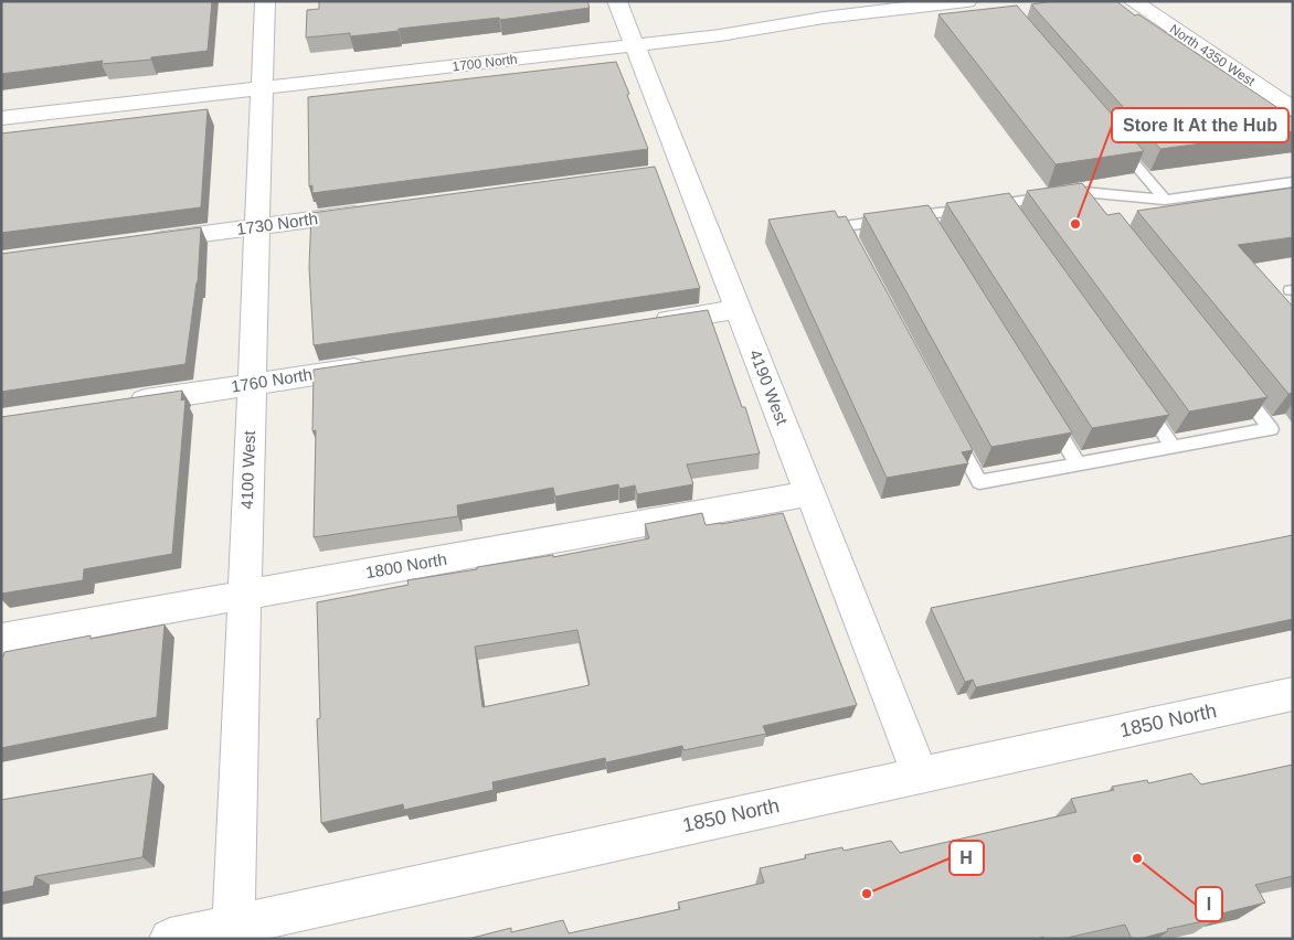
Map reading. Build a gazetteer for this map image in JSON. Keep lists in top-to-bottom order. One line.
{"streets":{"street":["North 4350 West","1700 North","1730 North","1760 North","4190 West","4100 West","1800 North","1850 North"]},"crossings":[["1700 North","4190 West"],["1700 North","4100 West"],["1730 North","4100 West"],["1760 North","4100 West"],["4190 West","1800 North"],["4190 West","1850 North"],["4100 West","1800 North"],["4100 West","1850 North"]],"places":["Store It At the Hub","I","H"]}
